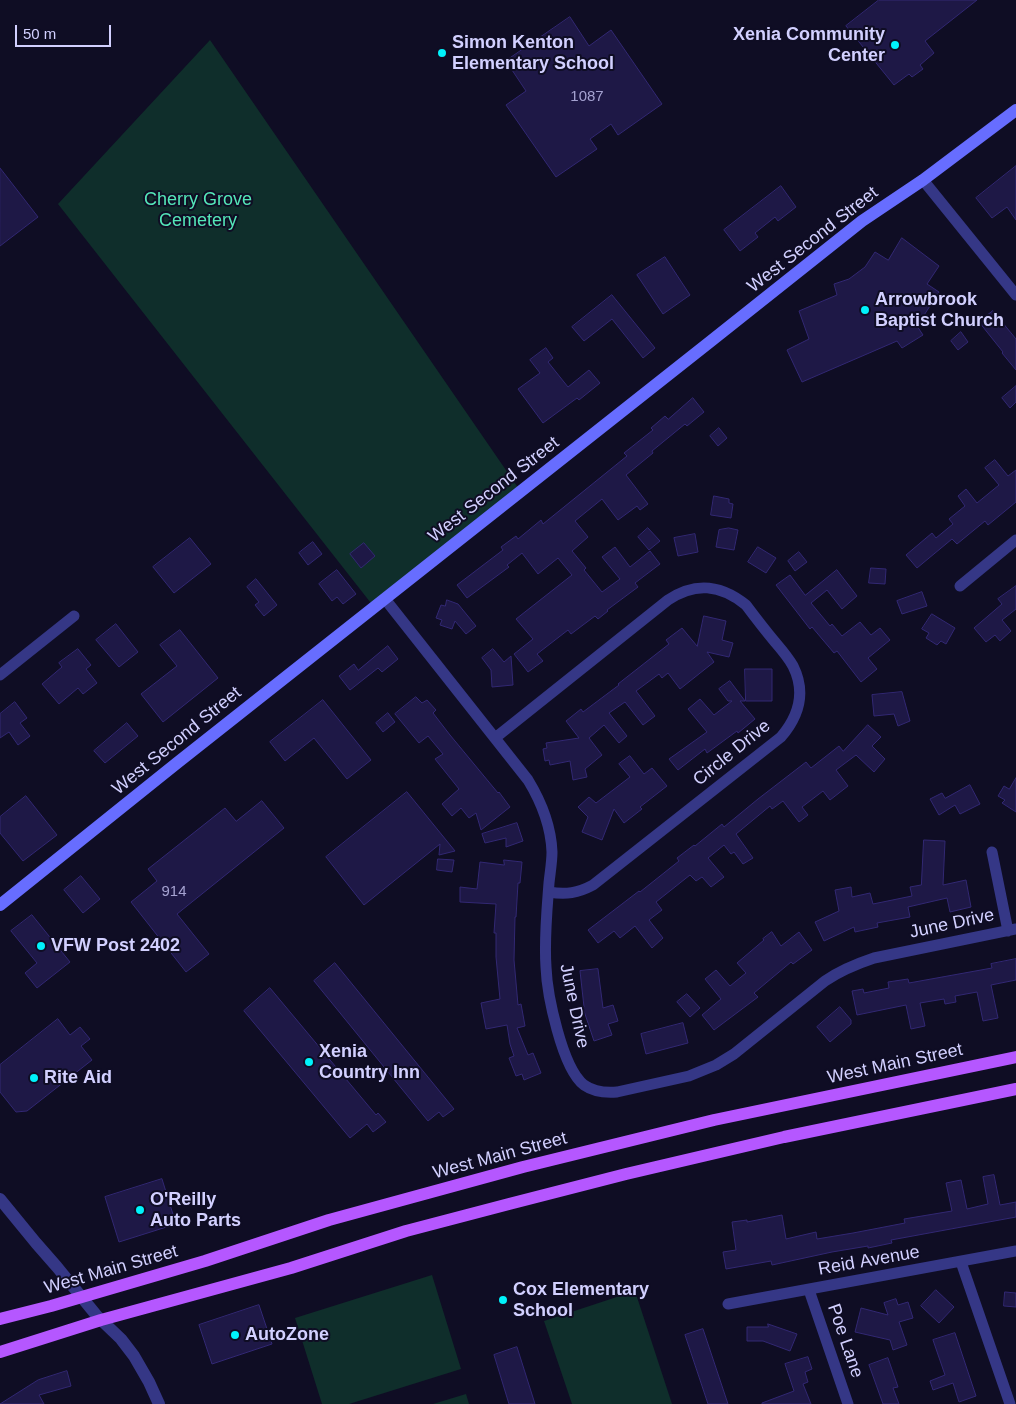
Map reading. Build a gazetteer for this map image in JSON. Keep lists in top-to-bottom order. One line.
{"streets":{"main road":["West Second Street","West Main Street"],"street":["Circle Drive","June Drive","Reid Avenue","Poe Lane"]},"crossings":[["West Second Street","June Drive"],["Circle Drive","June Drive"],["Reid Avenue","Poe Lane"]],"parks":["Cherry Grove Cemetery"],"places":["Xenia Community Center","Simon Kenton Elementary School","Arrowbrook Baptist Church","VFW Post 2402","Xenia Country Inn","Rite Aid","O'Reilly Auto Parts","Cox Elementary School","AutoZone"],"house_numbers":["1087","914"],"scale_bar":"50 m"}
